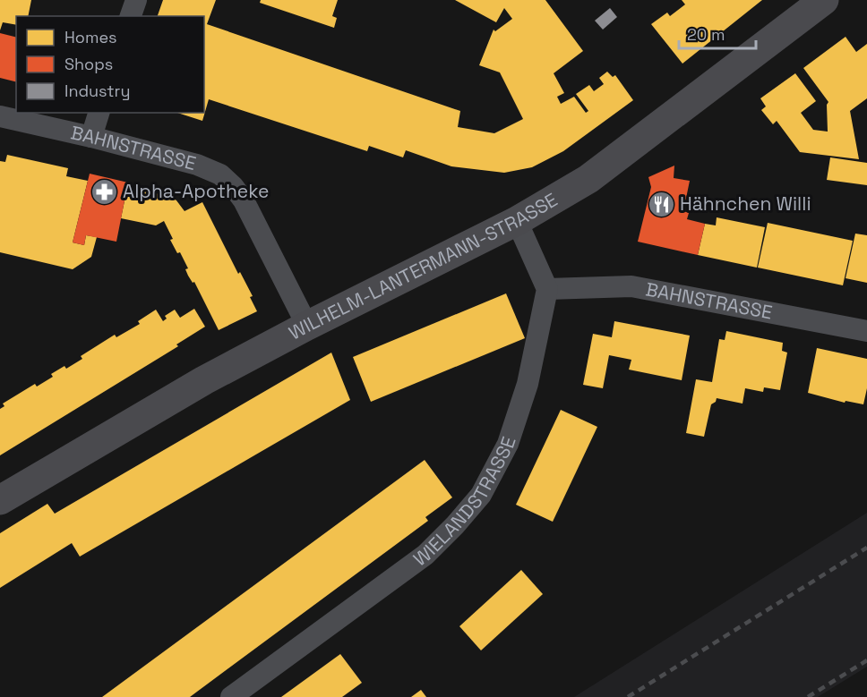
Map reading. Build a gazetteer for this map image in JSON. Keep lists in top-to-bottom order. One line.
{"streets":{"main road":["WILHELM-LANTERMANN-STRASSE"],"street":["BAHNSTRASSE","WIELANDSTRASSE"]},"crossings":[["BAHNSTRASSE","WILHELM-LANTERMANN-STRASSE"],["BAHNSTRASSE","WIELANDSTRASSE"]],"places":{"pharmacy":["Alpha-Apotheke"],"restaurant":["Hähnchen Willi"]},"legend":["Homes","Shops","Industry"],"scale_bar":"20 m"}
